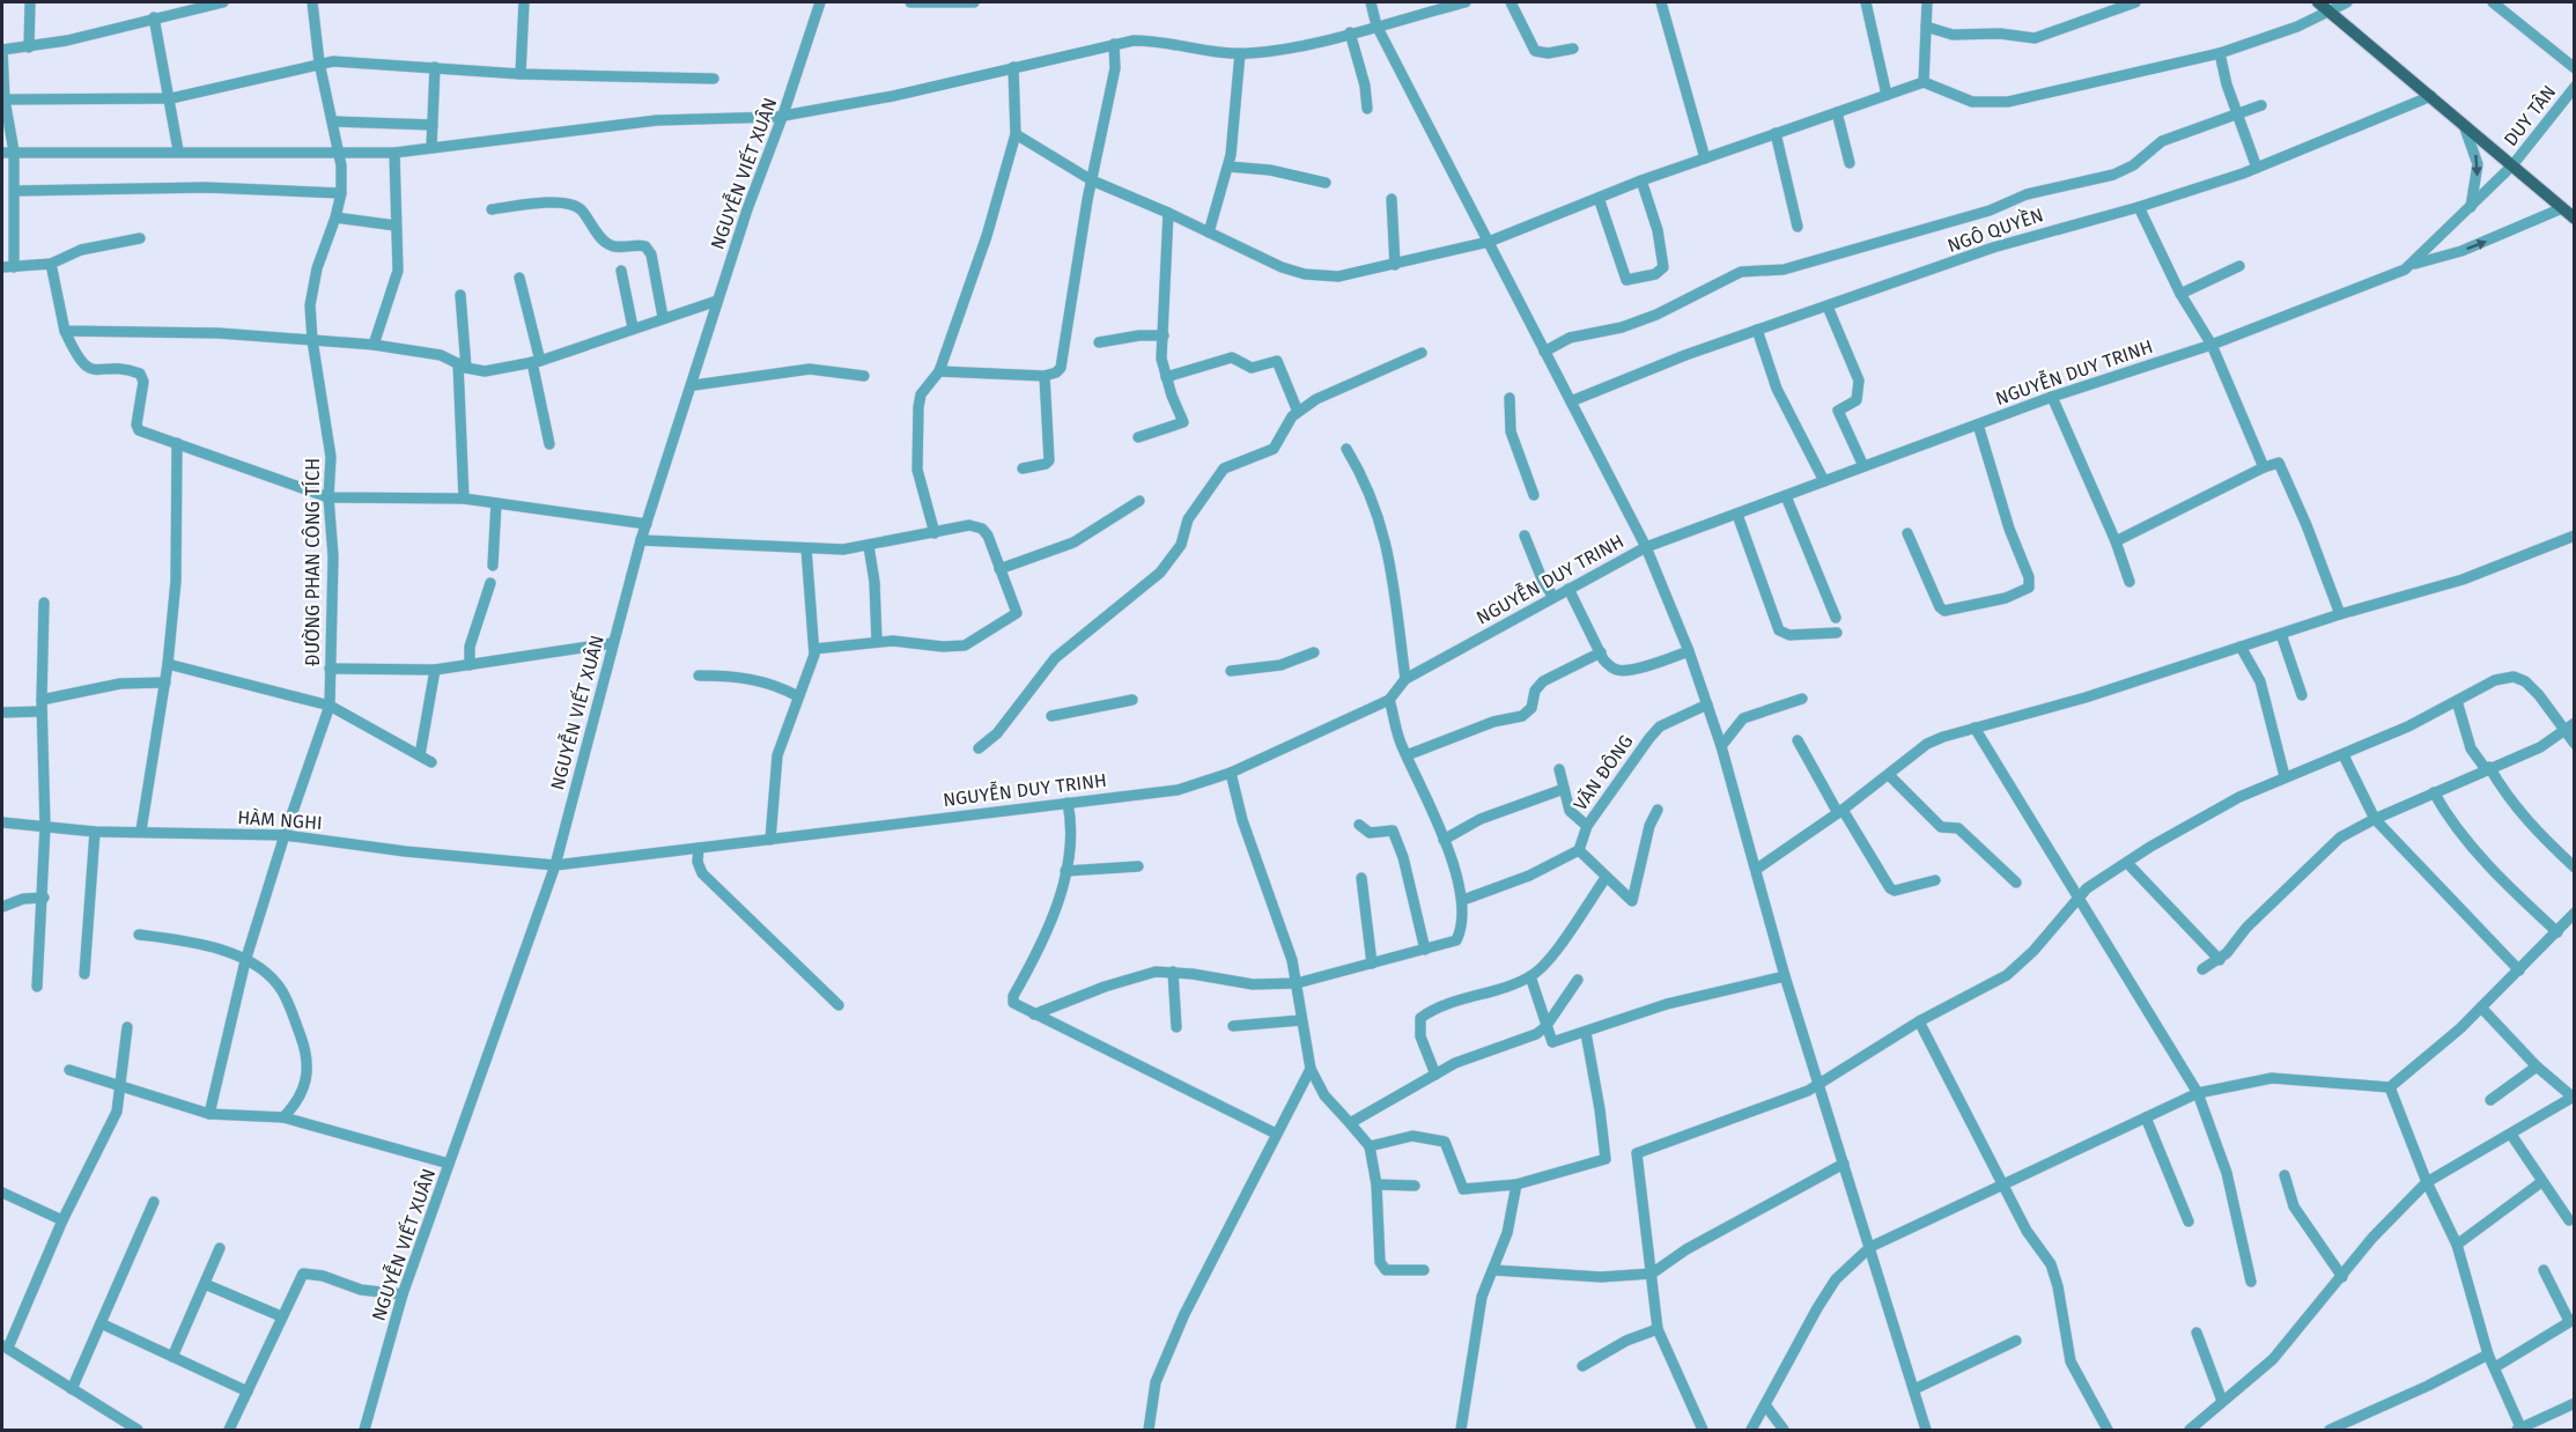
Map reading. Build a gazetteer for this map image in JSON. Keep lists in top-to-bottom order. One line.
{"streets":{"street":["DUY TÂN","NGUYỄN VIẾT XUÂN","NGÔ QUYỀN","NGUYỄN DUY TRINH","ĐƯỜNG PHAN CÔNG TÍCH","VĂN ĐÔNG","HÀM NGHI"]},"crossings":[["DUY TÂN","NGUYỄN DUY TRINH"],["NGUYỄN VIẾT XUÂN","NGUYỄN DUY TRINH"],["NGUYỄN VIẾT XUÂN","HÀM NGHI"],["NGUYỄN DUY TRINH","HÀM NGHI"],["ĐƯỜNG PHAN CÔNG TÍCH","HÀM NGHI"]]}
